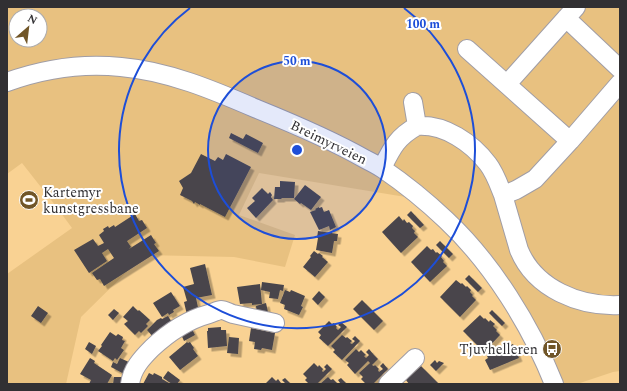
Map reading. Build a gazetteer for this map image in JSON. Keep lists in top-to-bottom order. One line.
{"streets":{"street":["Breimyrveien"]},"places":{"sports":["Kartemyr kunstgressbane"],"bus stop":["Tjuvhelleren"]},"north":"top right","rings":["100 m","50 m"]}
